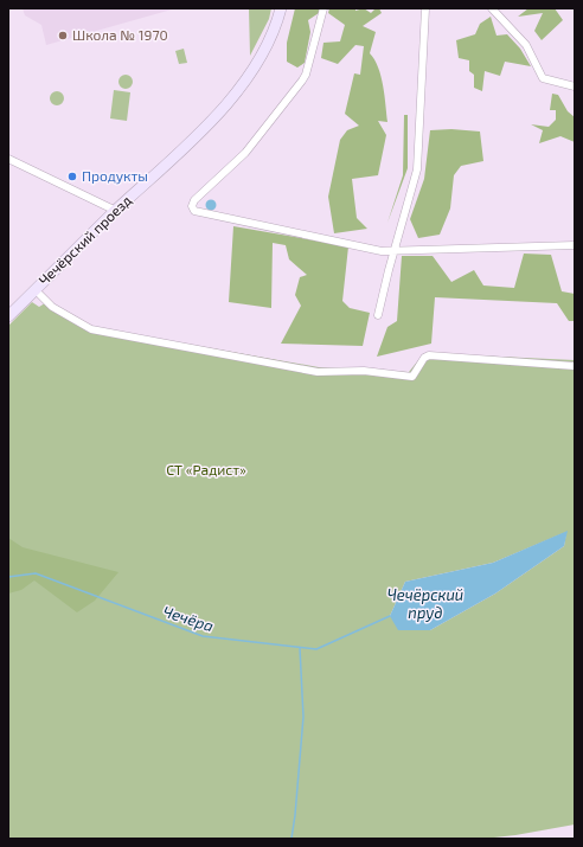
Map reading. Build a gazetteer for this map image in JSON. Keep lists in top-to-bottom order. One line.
{"streets":{"main road":["Чечёрский проезд"]},"water":["Чечёрский пруд","Чечёра"],"parks":["СТ «Радист»"],"places":["Школа № 1970","Продукты"]}
